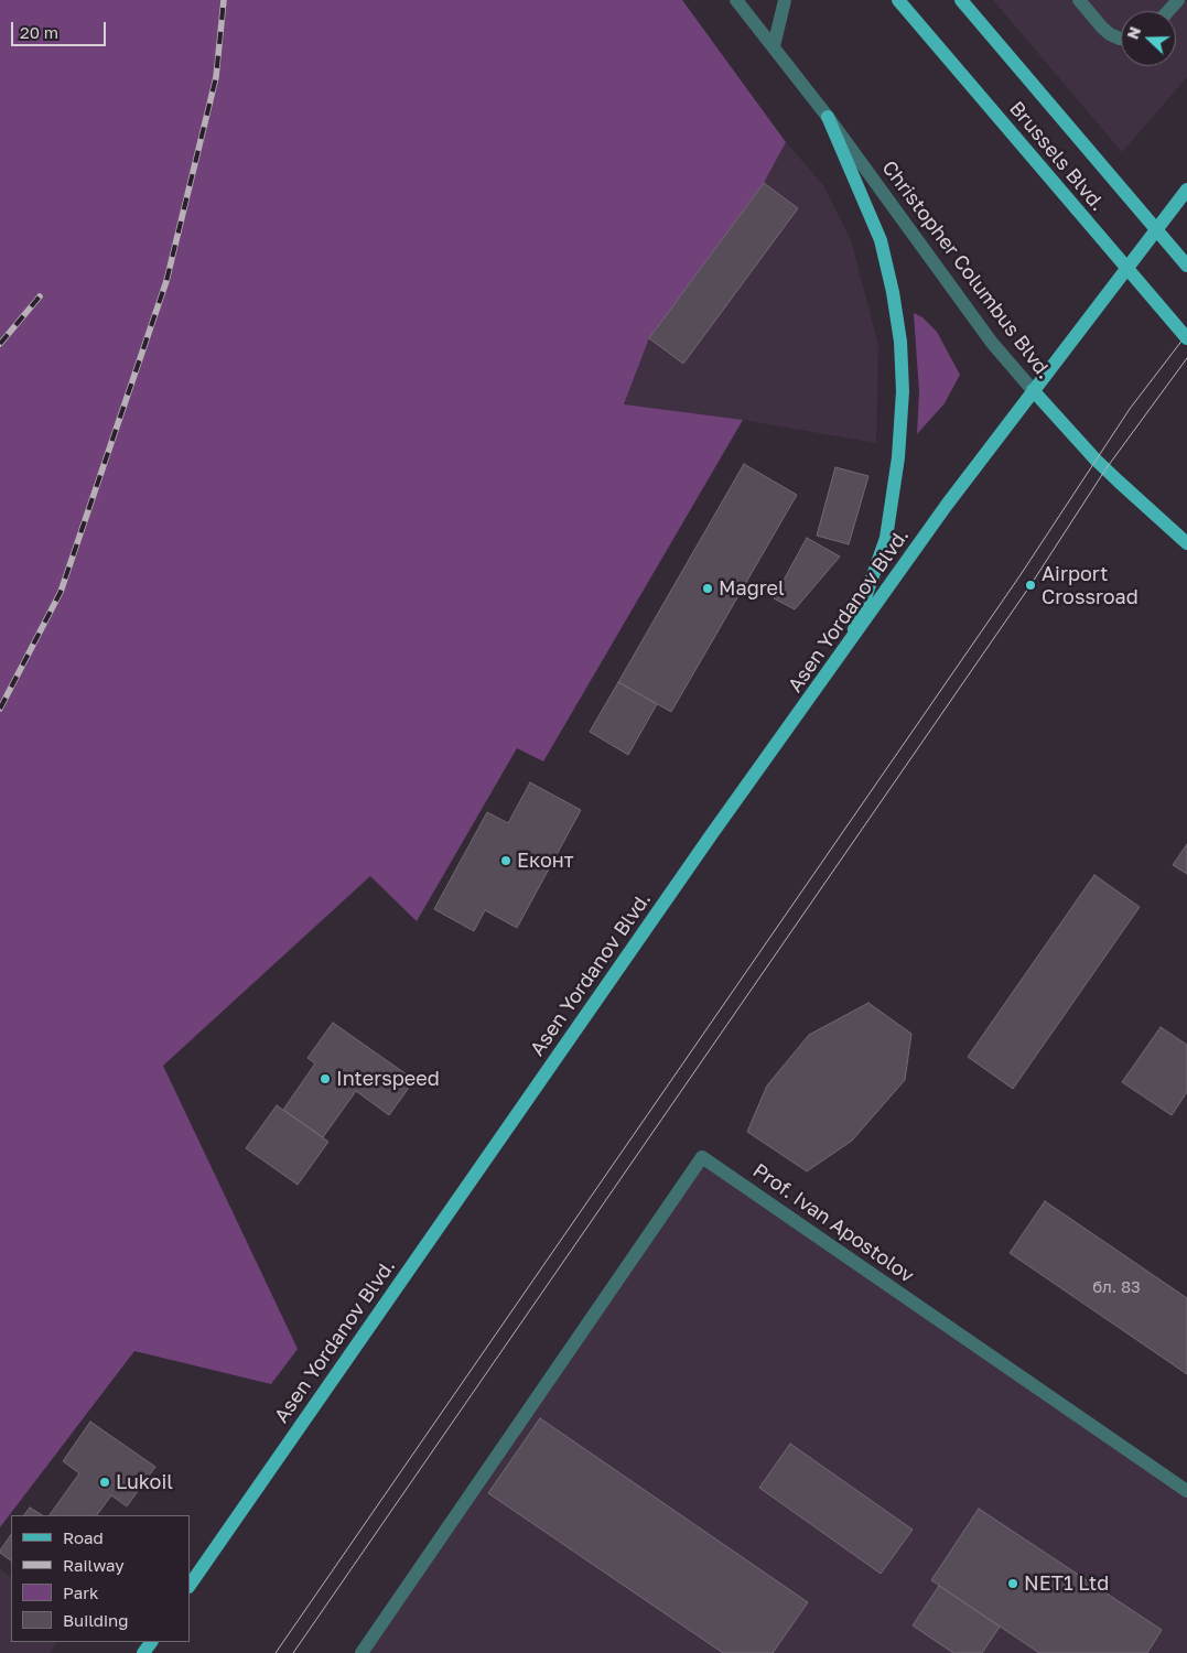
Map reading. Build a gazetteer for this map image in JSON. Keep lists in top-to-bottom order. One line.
{"streets":{"main road":["Brussels Blvd.","Christopher Columbus Blvd.","Asen Yordanov Blvd."],"street":["Prof. Ivan Apostolov"]},"crossings":[["Christopher Columbus Blvd.","Asen Yordanov Blvd."]],"places":["Airport Crossroad","Magrel","Еконт","Interspeed","Lukoil","NET1 Ltd"],"house_numbers":["бл. 83"],"legend":["Road","Railway","Park","Building"],"scale_bar":"20 m","north":"left"}
